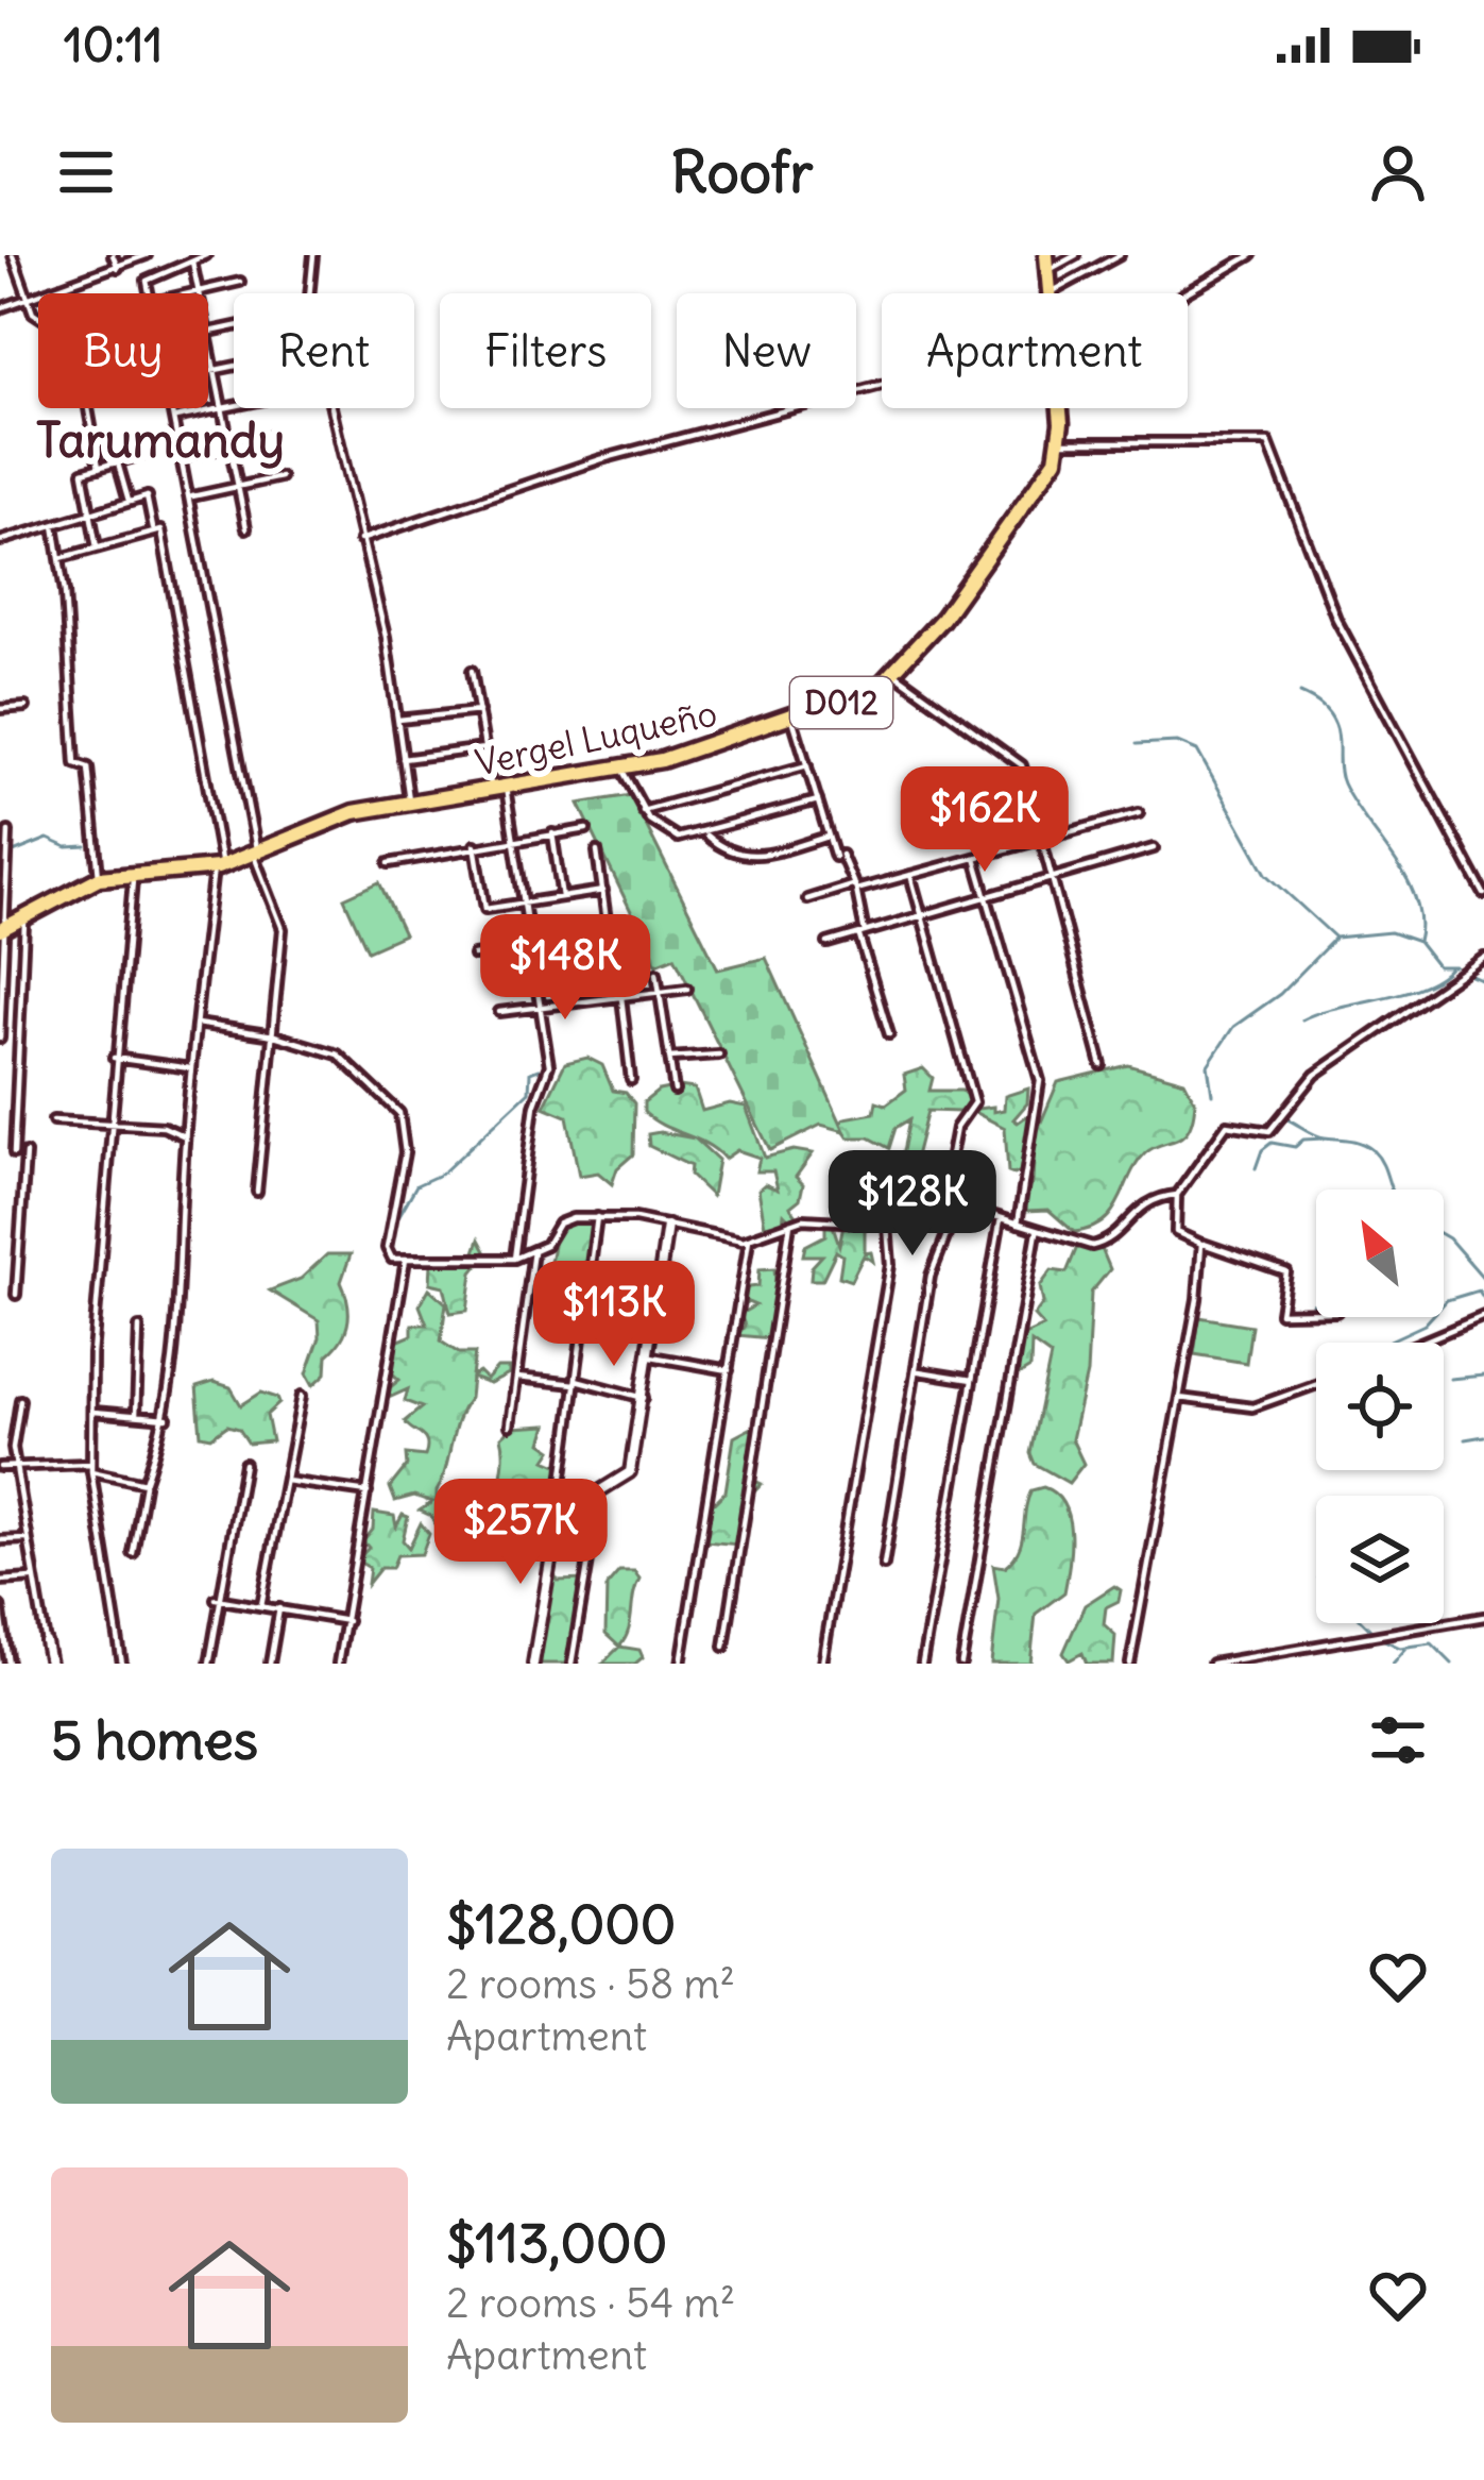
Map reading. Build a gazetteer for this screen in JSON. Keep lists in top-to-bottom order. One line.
{"streets":{"main road":["D012","Vergel Luqueño"]},"districts":["Tarumandy"],"north":"top left","page":{"status":"10:11","header":"Roofr","chip":["Buy","Rent","Filters","New","Apartment"],"price":["$162K","$148K","$128K","$113K","$257K"],"heading":"5 homes","list":[{"name":"$128,000","note":"2 rooms · 58 m² · Apartment"},{"name":"$113,000","note":"2 rooms · 54 m² · Apartment"}]}}
